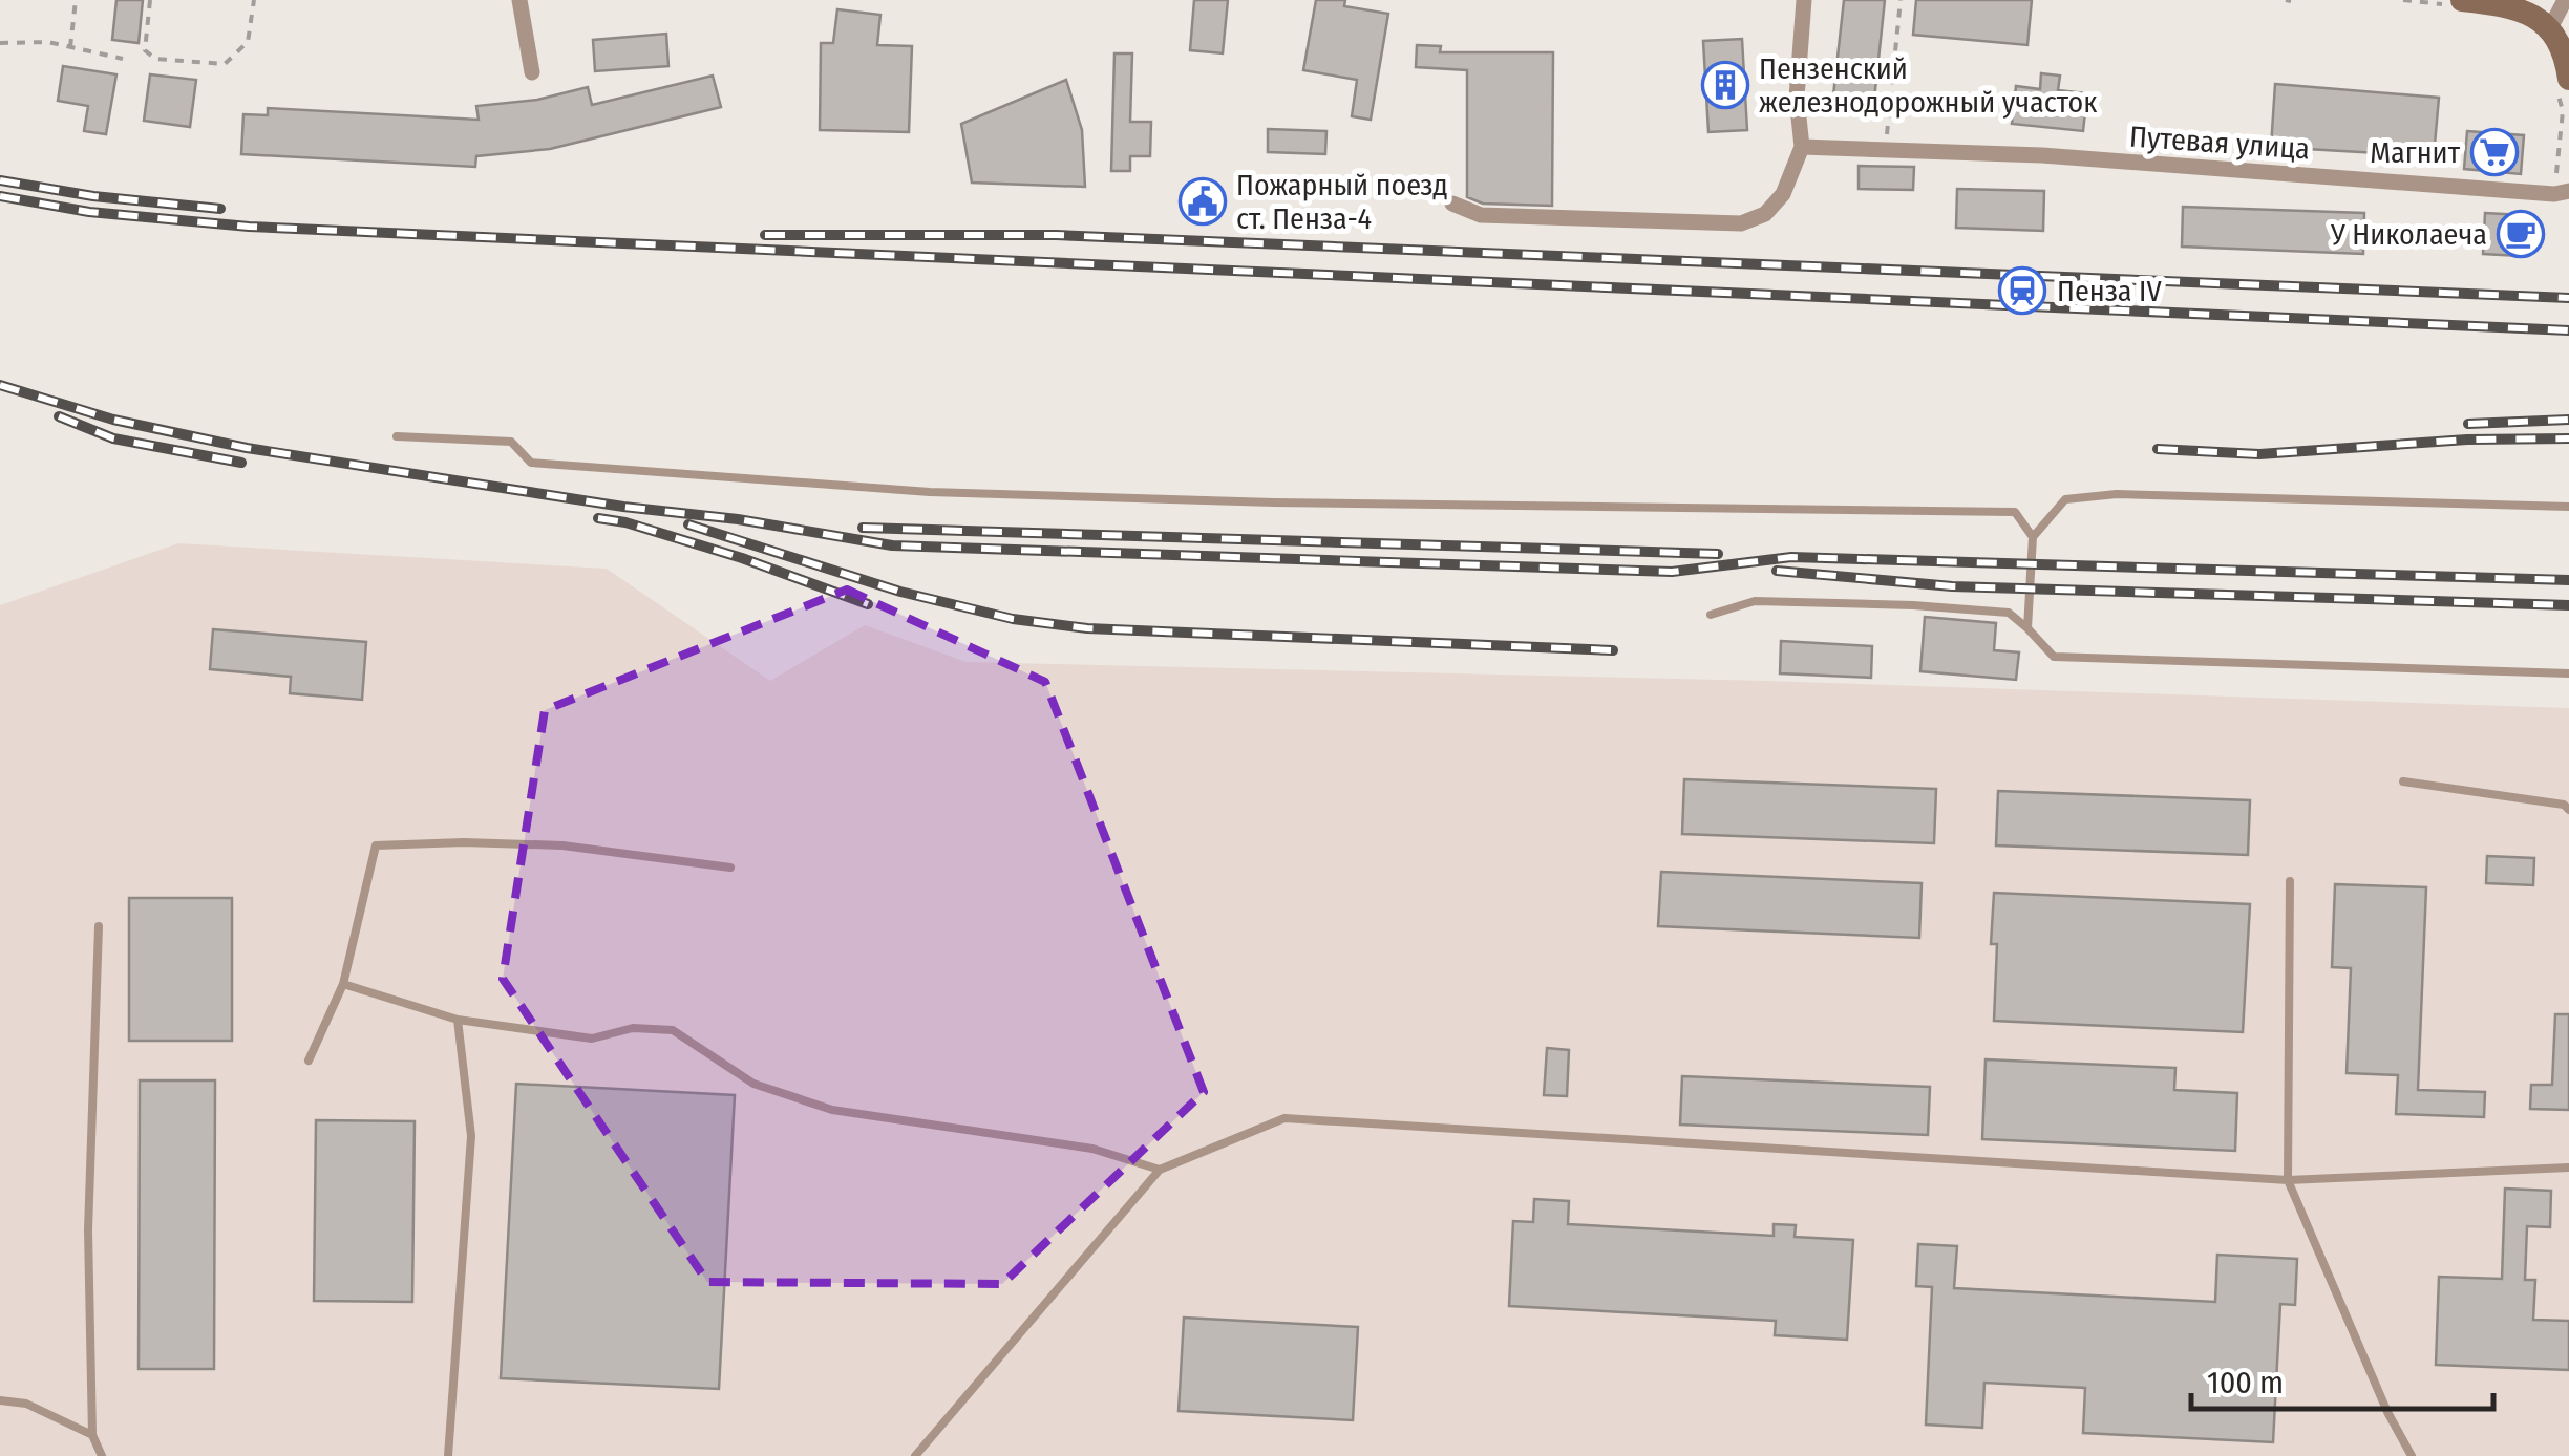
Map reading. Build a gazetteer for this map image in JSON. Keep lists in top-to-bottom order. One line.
{"streets":{"street":["Путевая улица"]},"places":{"building":["Пензенский железнодорожный участок"],"supermarket":["Магнит"],"public building":["Пожарный поезд ст. Пенза-4"],"cafe":["У Николаеча"],"station":["Пенза IV"]},"scale_bar":"100 m"}
